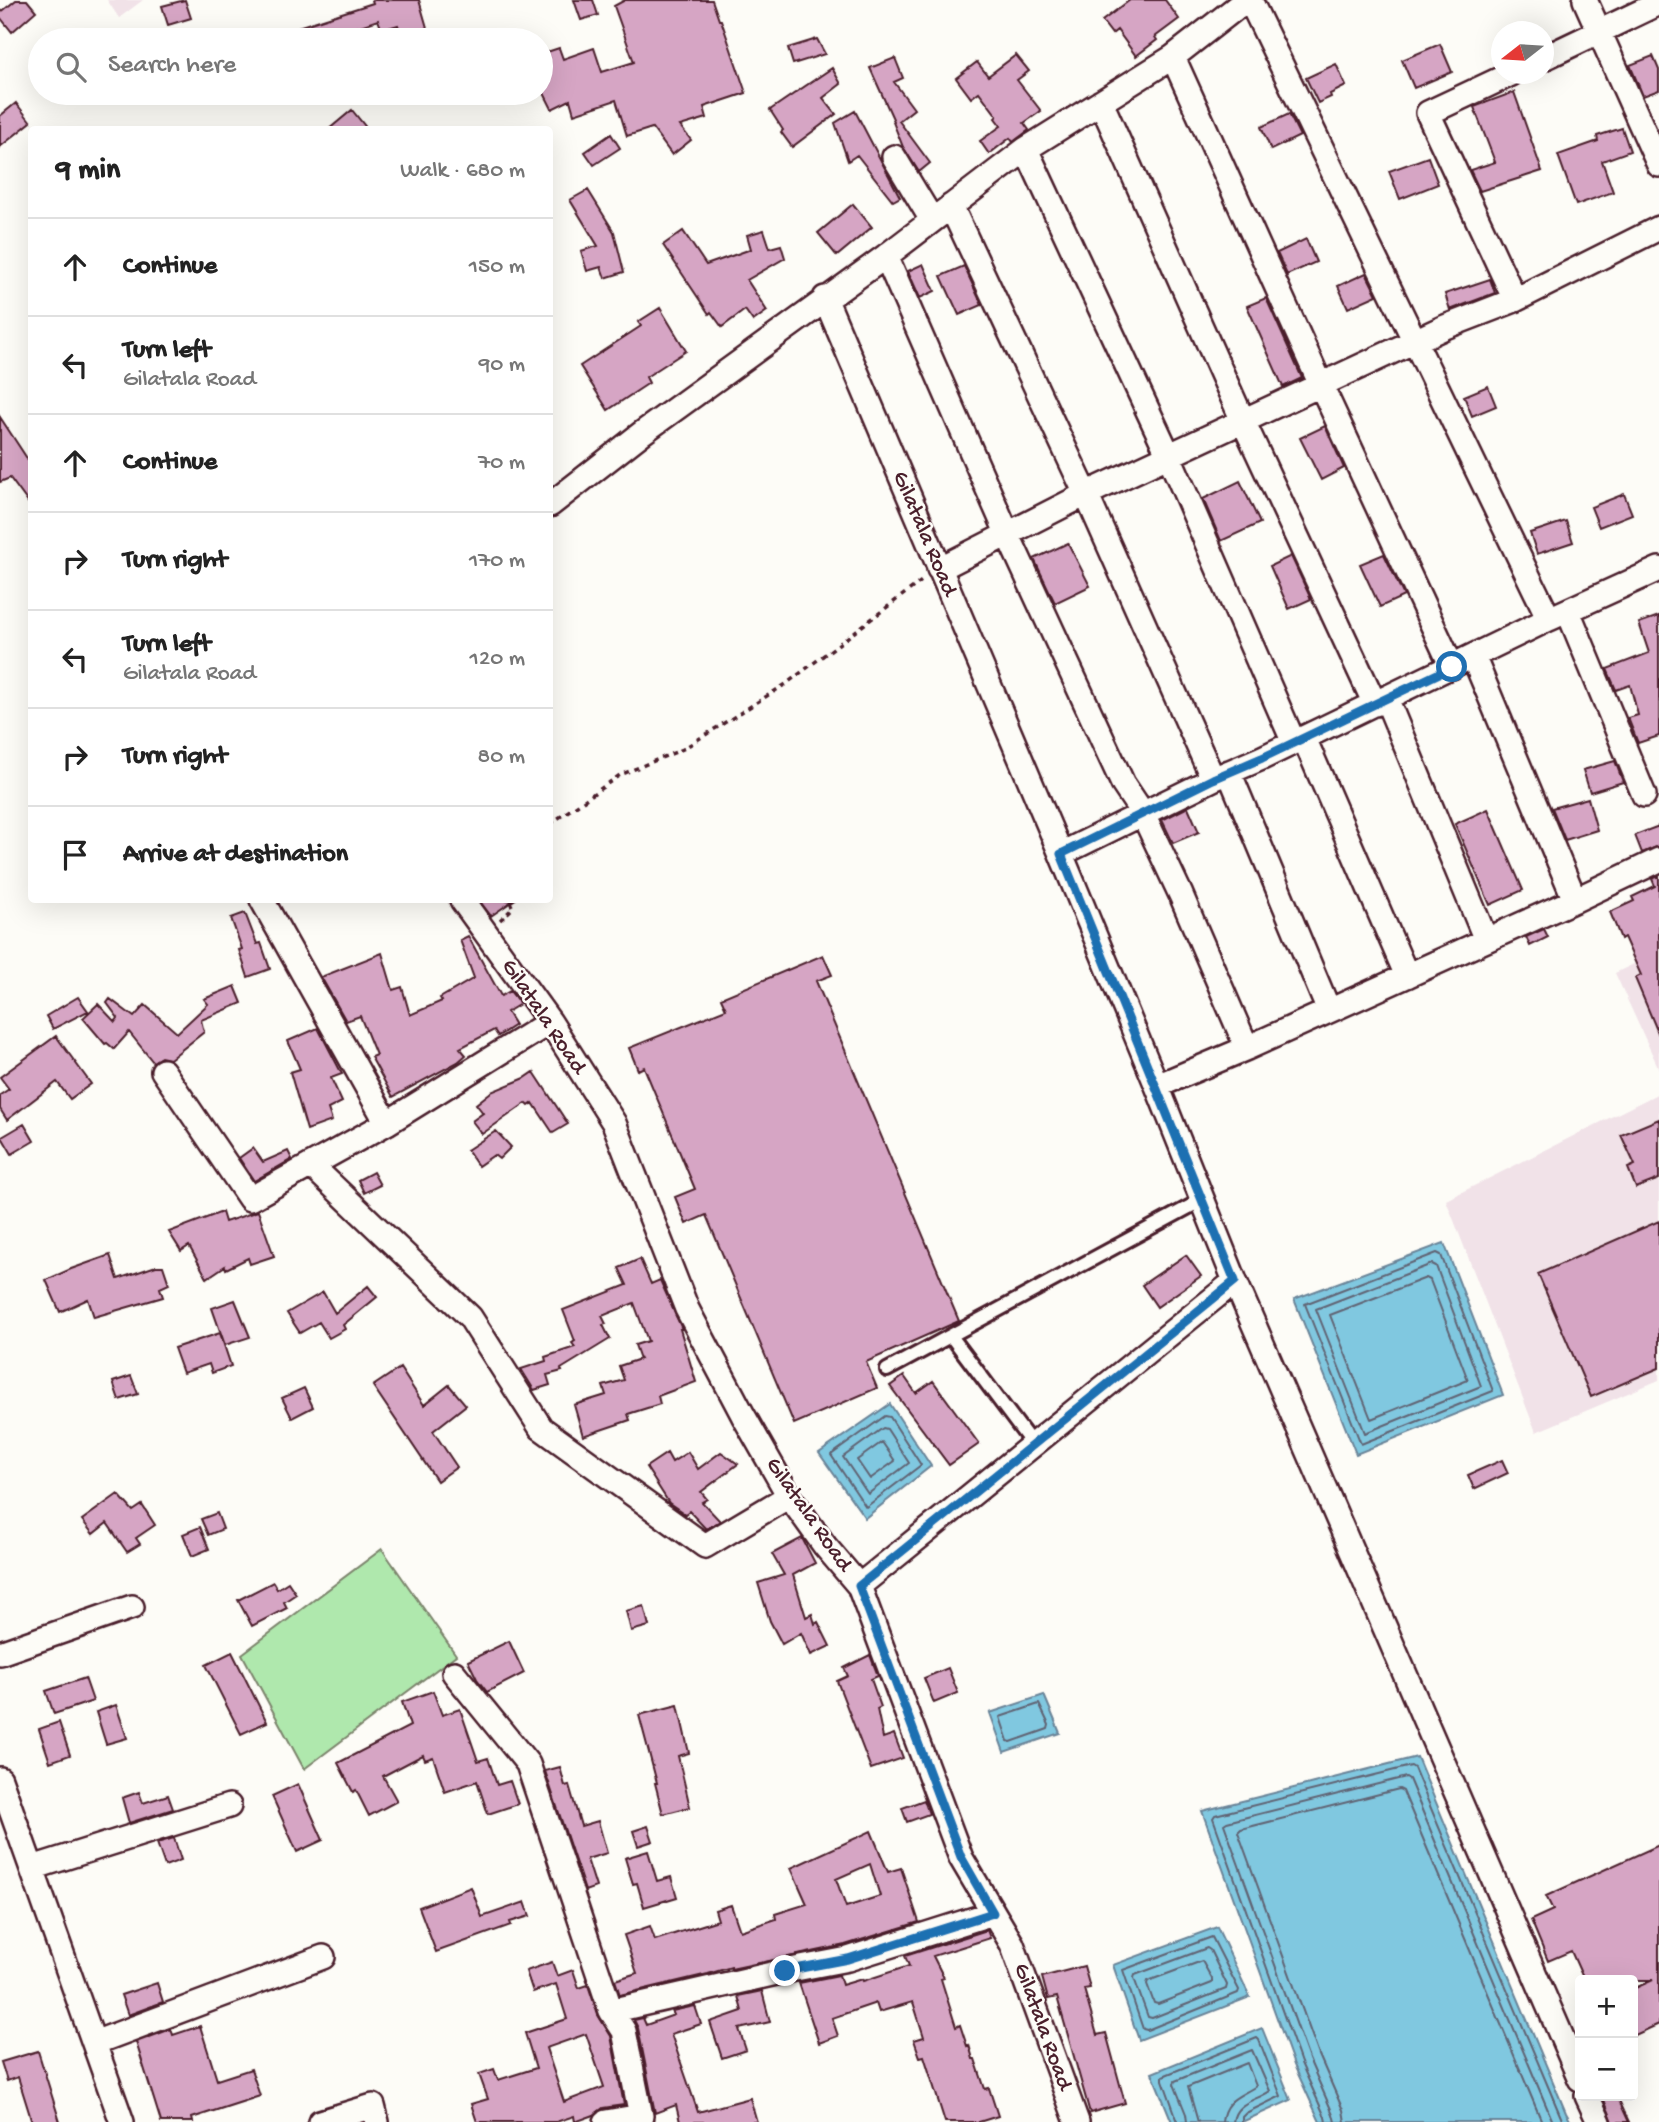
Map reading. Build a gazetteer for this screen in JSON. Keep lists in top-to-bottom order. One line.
{"streets":{"street":["Gilatala Road"]},"north":"left","page":{"search":"Search here","heading":["9 min","Walk · 680 m"],"list":[["Continue","150 m"],["Turn left","Gilatala Road","90 m"],["Continue","70 m"],["Turn right","170 m"],["Turn left","Gilatala Road","120 m"],["Turn right","80 m"],"Arrive at destination"],"map_buttons":["+","−"]}}
